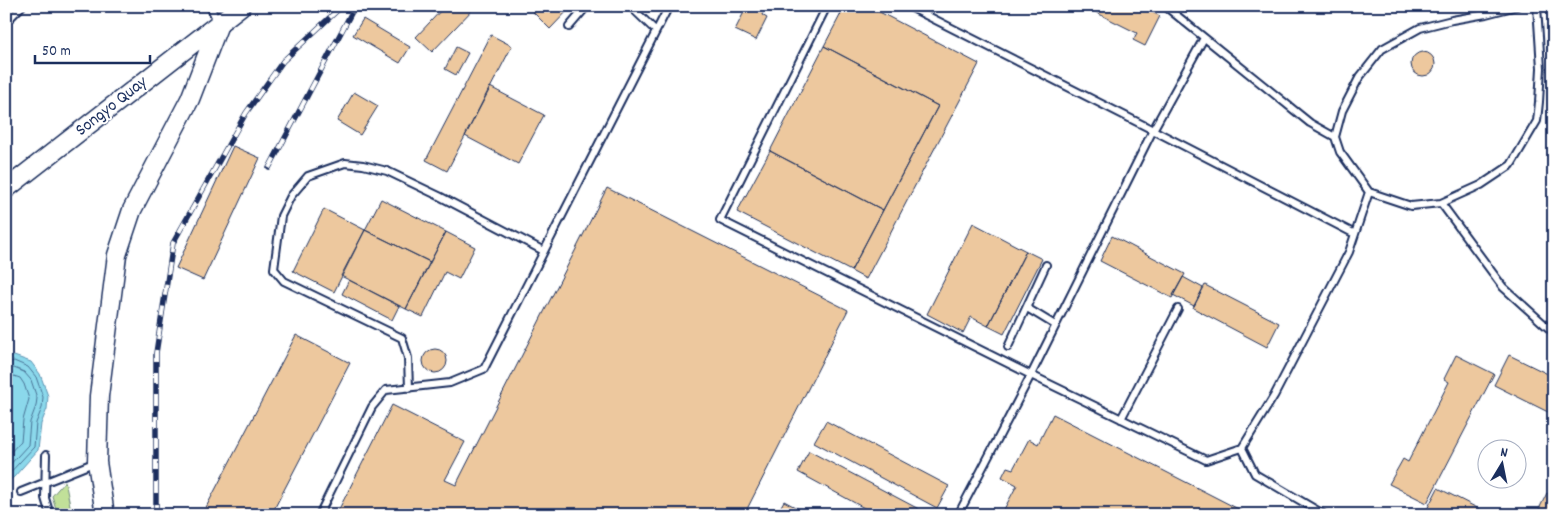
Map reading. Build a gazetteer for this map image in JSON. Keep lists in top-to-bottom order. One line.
{"streets":{"main road":["Songyo Quay"]},"scale_bar":"50 m","north":"top"}
